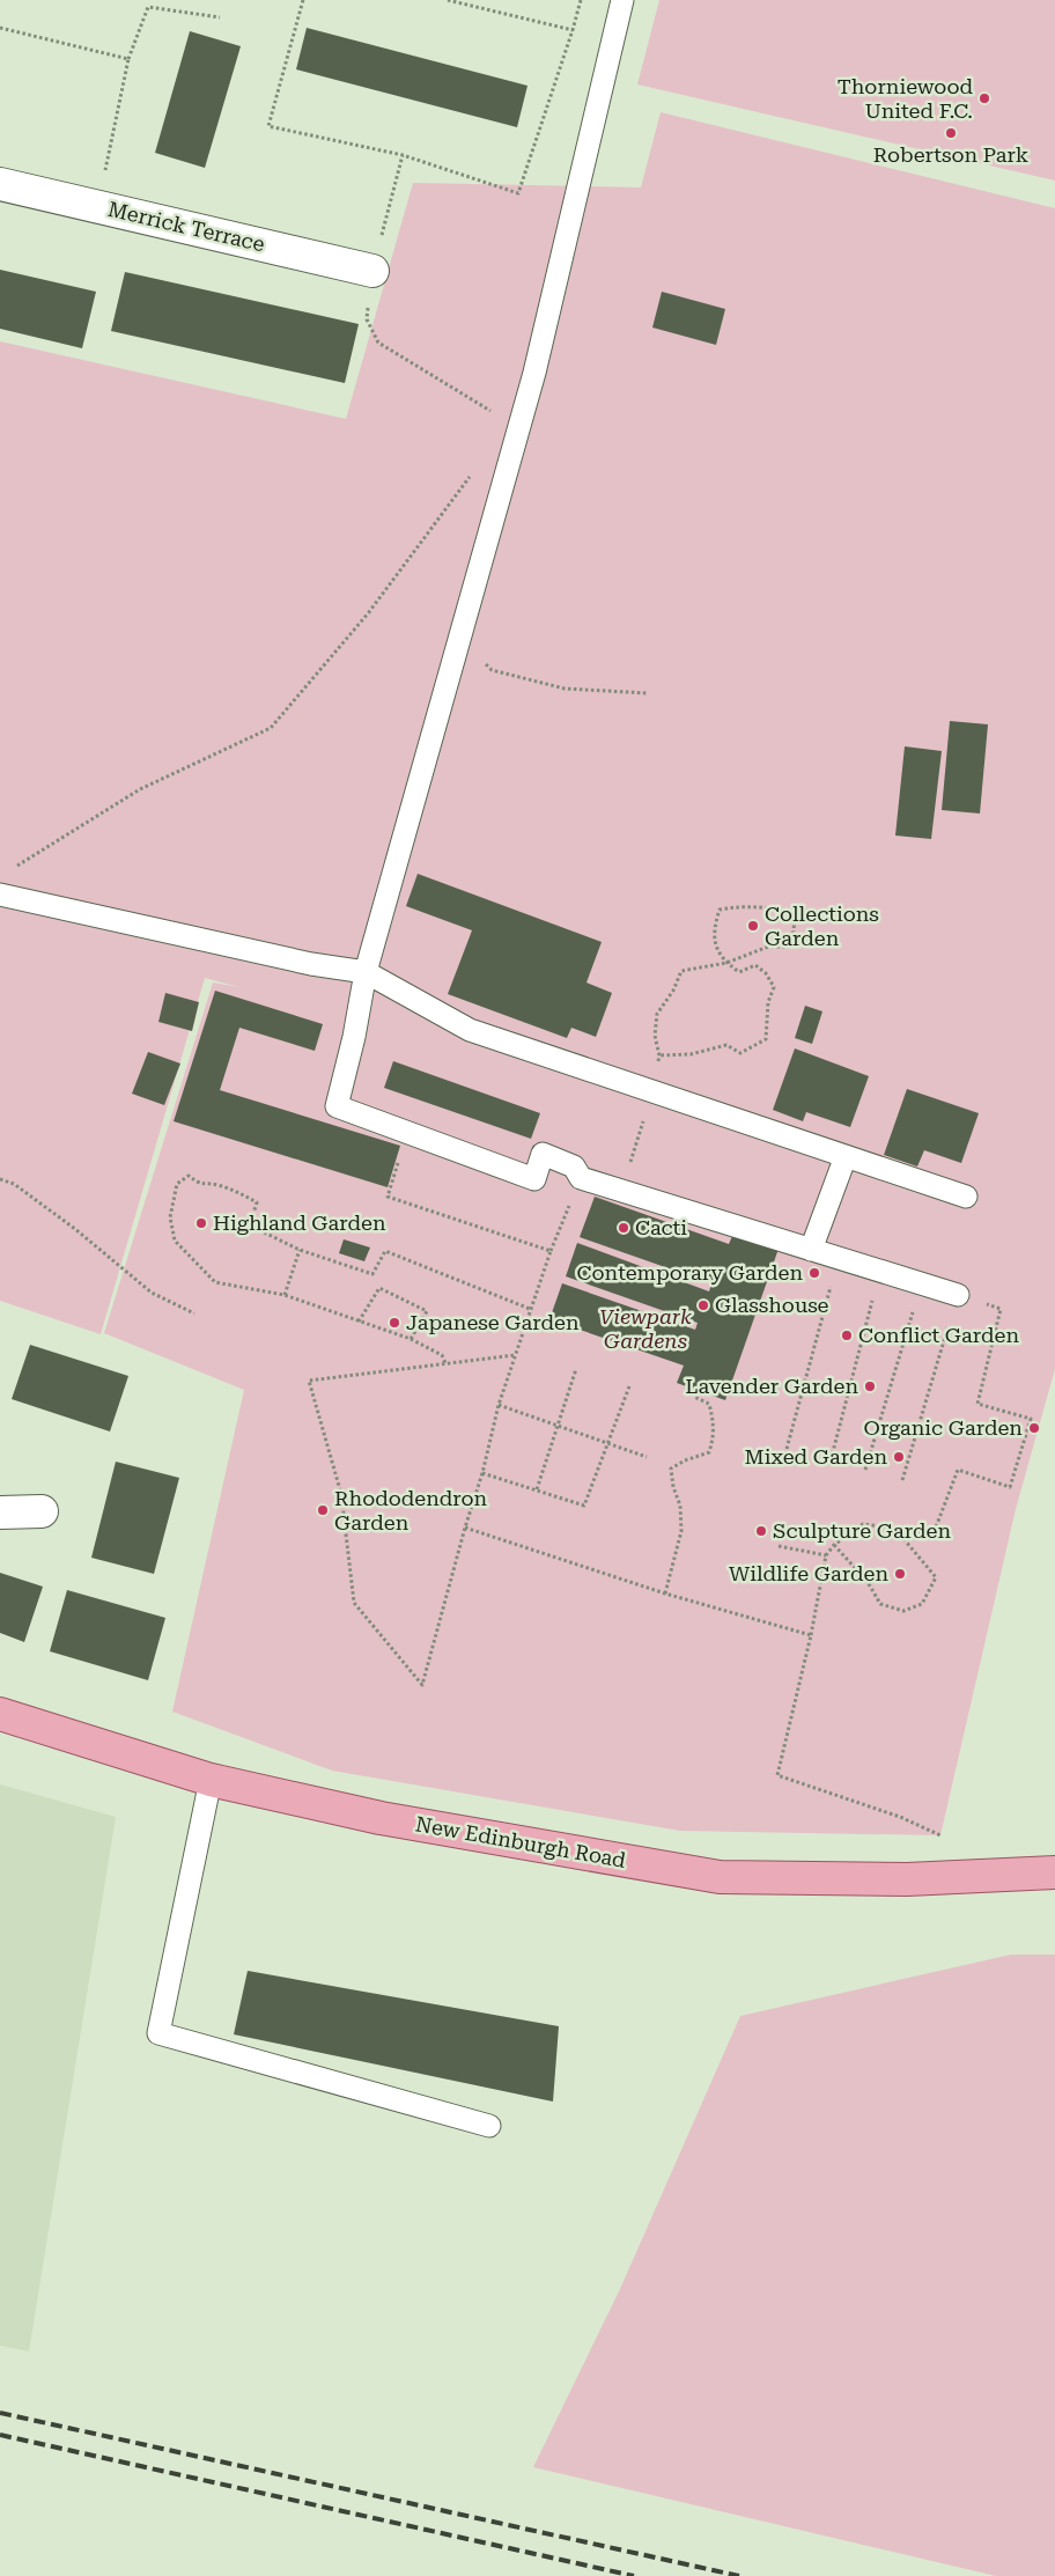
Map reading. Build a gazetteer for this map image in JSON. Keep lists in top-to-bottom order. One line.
{"streets":{"main road":["New Edinburgh Road"],"street":["Merrick Terrace"]},"parks":["Viewpark Gardens"],"places":["Thorniewood United F.C.","Robertson Park","Collections Garden","Highland Garden","Cacti","Contemporary Garden","Glasshouse","Japanese Garden","Conflict Garden","Lavender Garden","Organic Garden","Mixed Garden","Rhododendron Garden","Sculpture Garden","Wildlife Garden"]}
